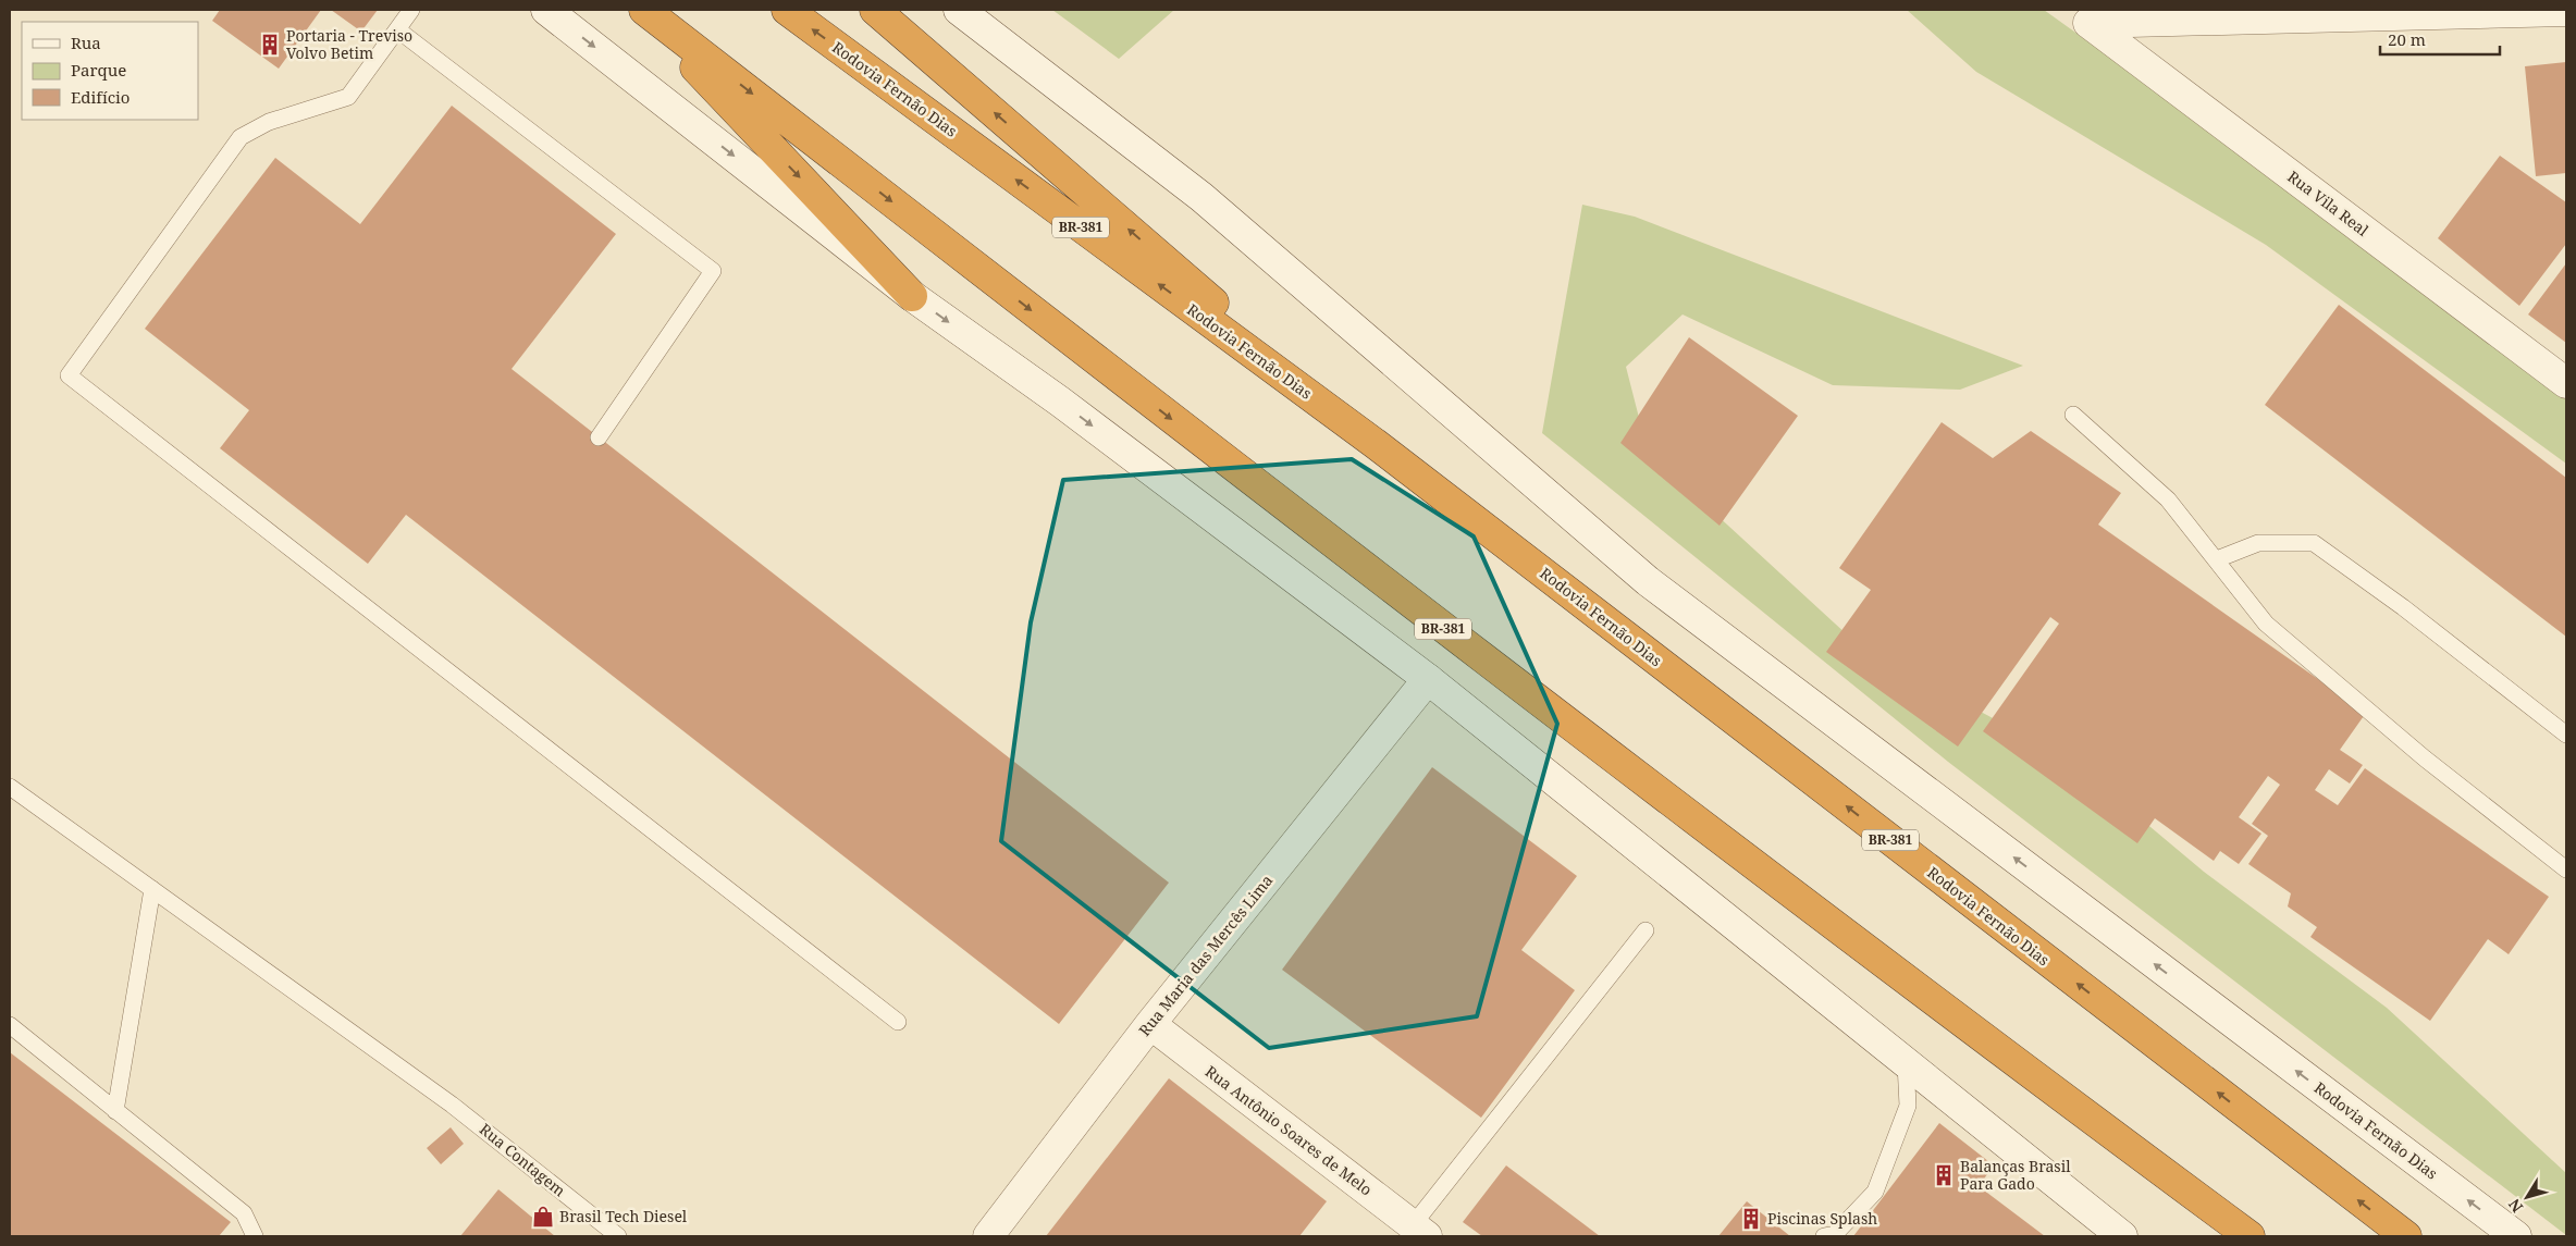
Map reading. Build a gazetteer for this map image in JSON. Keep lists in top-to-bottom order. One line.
{"streets":{"highway":["Rodovia Fernão Dias","BR-381"],"main road":["Rua Vila Real","Rua Maria das Mercês Lima","Rua Antônio Soares de Melo"],"lane":["Rua Contagem"]},"crossings":[["Rua Maria das Mercês Lima","Rua Antônio Soares de Melo"]],"places":{"building":["Portaria - Treviso Volvo Betim","Balanças Brasil Para Gado","Piscinas Splash"],"shop":["Brasil Tech Diesel"]},"legend":["Rua","Parque","Edifício"],"scale_bar":"20 m","north":"bottom left"}
